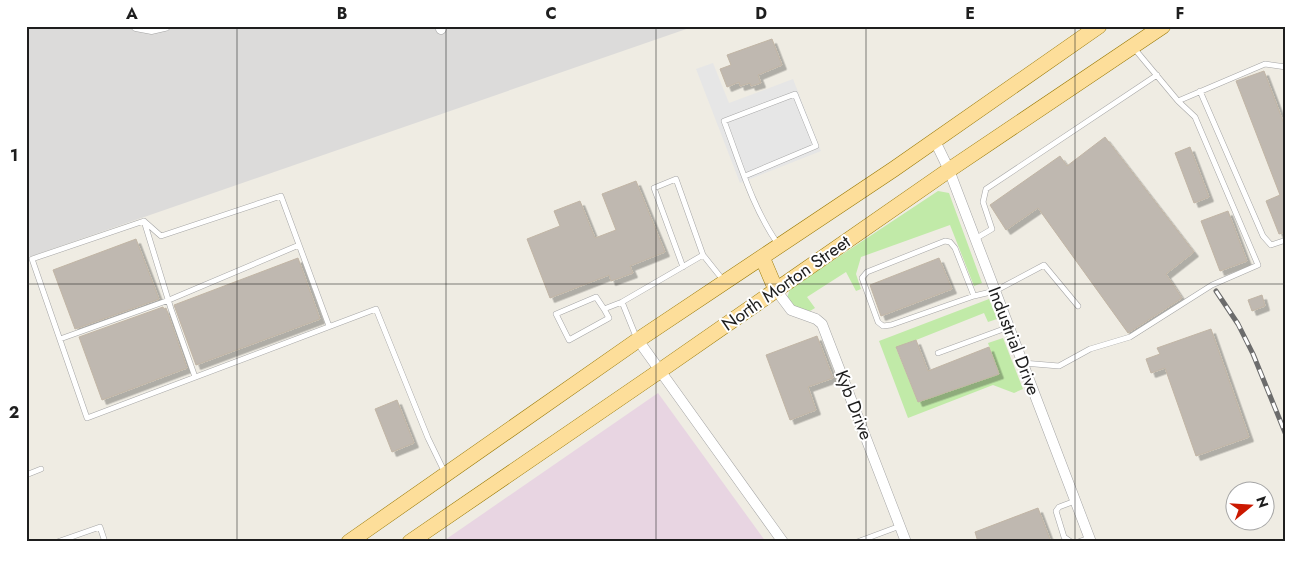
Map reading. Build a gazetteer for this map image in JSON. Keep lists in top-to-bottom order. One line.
{"streets":{"main road":["North Morton Street"],"street":["Industrial Drive","Kyb Drive"]},"crossings":[["North Morton Street","Industrial Drive"],["North Morton Street","Kyb Drive"]],"north":"right","grid":{"columns":["A","B","C","D","E","F"],"rows":["1","2"]}}
